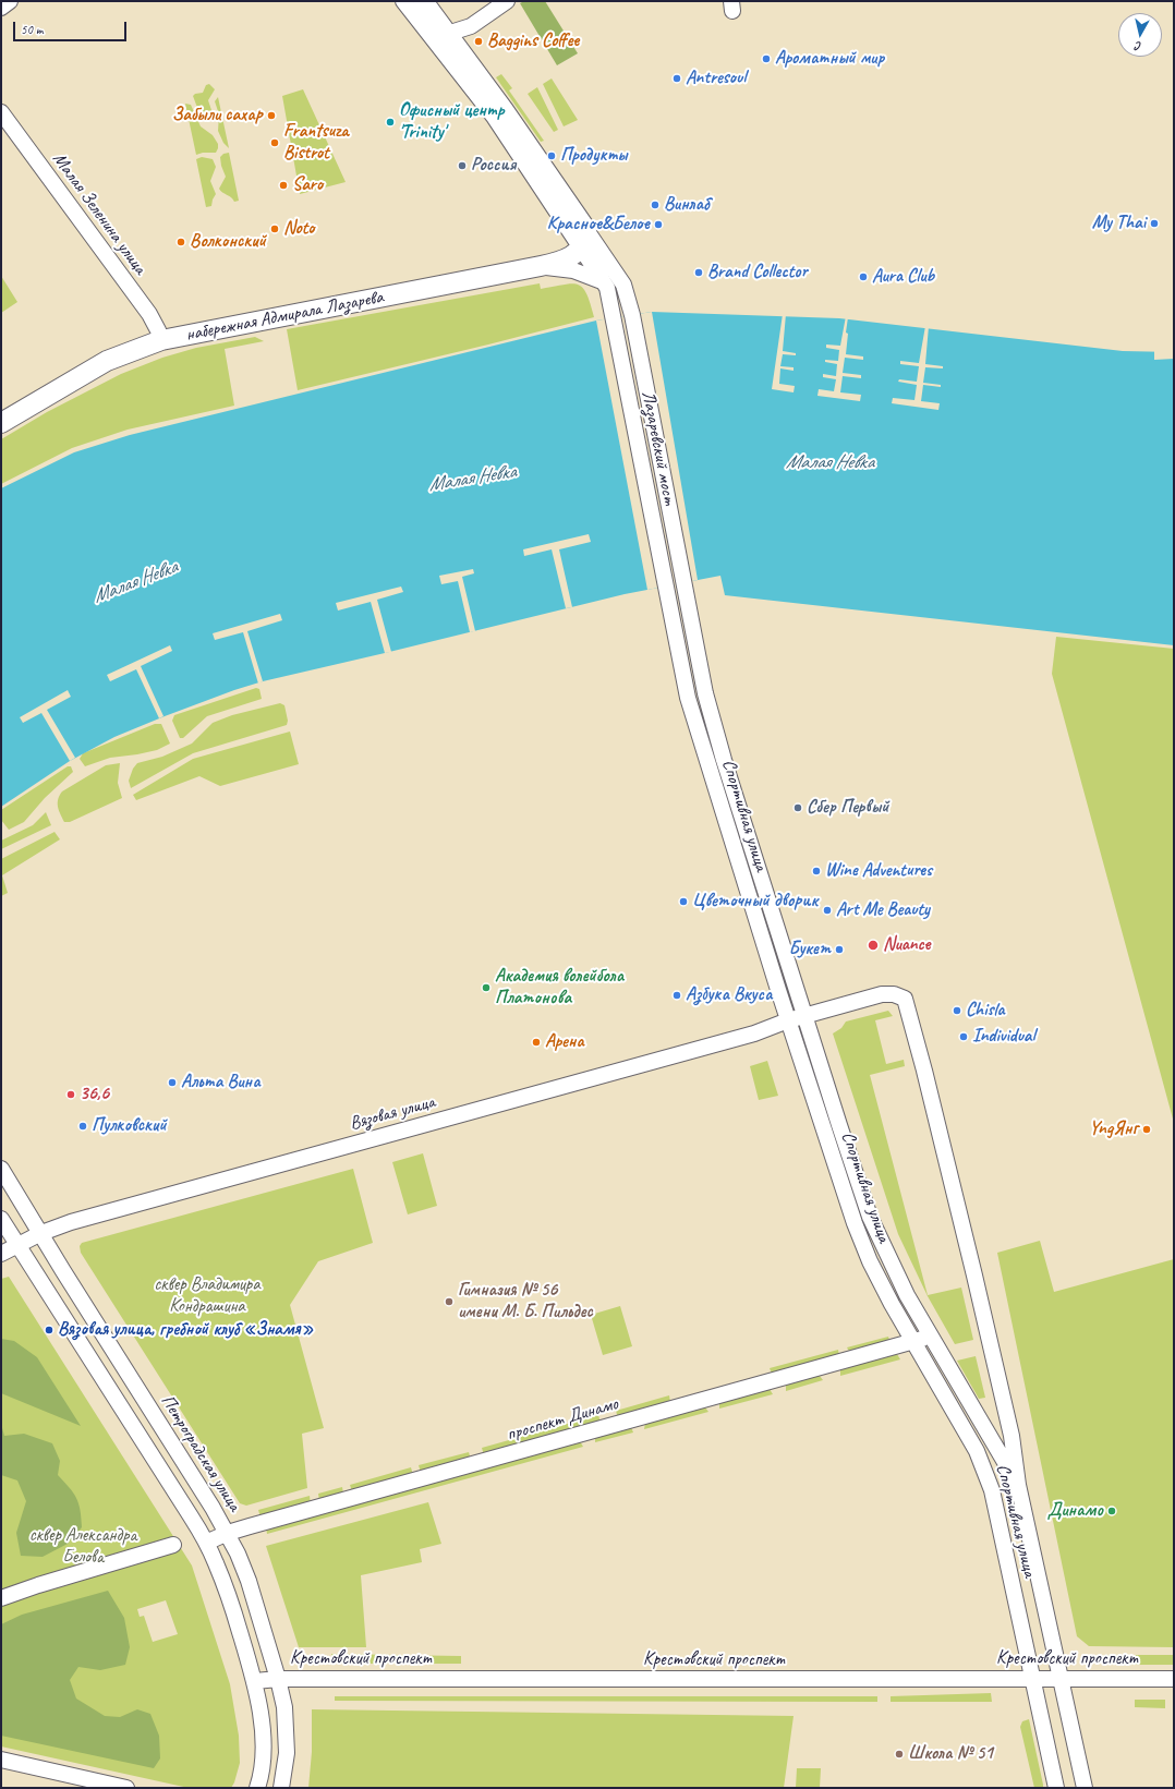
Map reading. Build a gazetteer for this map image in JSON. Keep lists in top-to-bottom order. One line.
{"streets":{"main road":["набережная Адмирала Лазарева"],"street":["Малая Зеленина улица","Лазаревский мост","Спортивная улица","Вязовая улица","проспект Динамо","Петроградская улица","Крестовский проспект"]},"crossings":[["Малая Зеленина улица","набережная Адмирала Лазарева"],["Лазаревский мост","Спортивная улица"],["Спортивная улица","Вязовая улица"],["Спортивная улица","проспект Динамо"],["Спортивная улица","Крестовский проспект"],["Вязовая улица","Петроградская улица"],["проспект Динамо","Петроградская улица"],["Петроградская улица","Крестовский проспект"]],"water":["Малая Невка"],"parks":["сквер Владимира Кондрашина","сквер Александра Белова"],"places":["Baggins Coffee","Ароматный мир","Antresoul","Забыли сахар","Офисный центр 'Trinity'","Frantsuza Bistrot","Продукты","Россия","Saro","Винлаб","My Thai","Красное&Белое","Noto","Волконский","Brand Collector","Aura Club","Сбер Первый","Wine Adventures","Цветочный дворик","Art Me Beauty","Nuance","Букет","Академия волейбола Платонова","Азбука Вкуса","Chisla","Individual","Арена","Альта Вина","36,6","Пулковский","YngЯнг","Гимназия № 56 имени М. Б. Пильдес","Вязовая улица, гребной клуб «Знамя»","Динамо","Школа № 51"],"scale_bar":"50 m","north":"bottom"}
